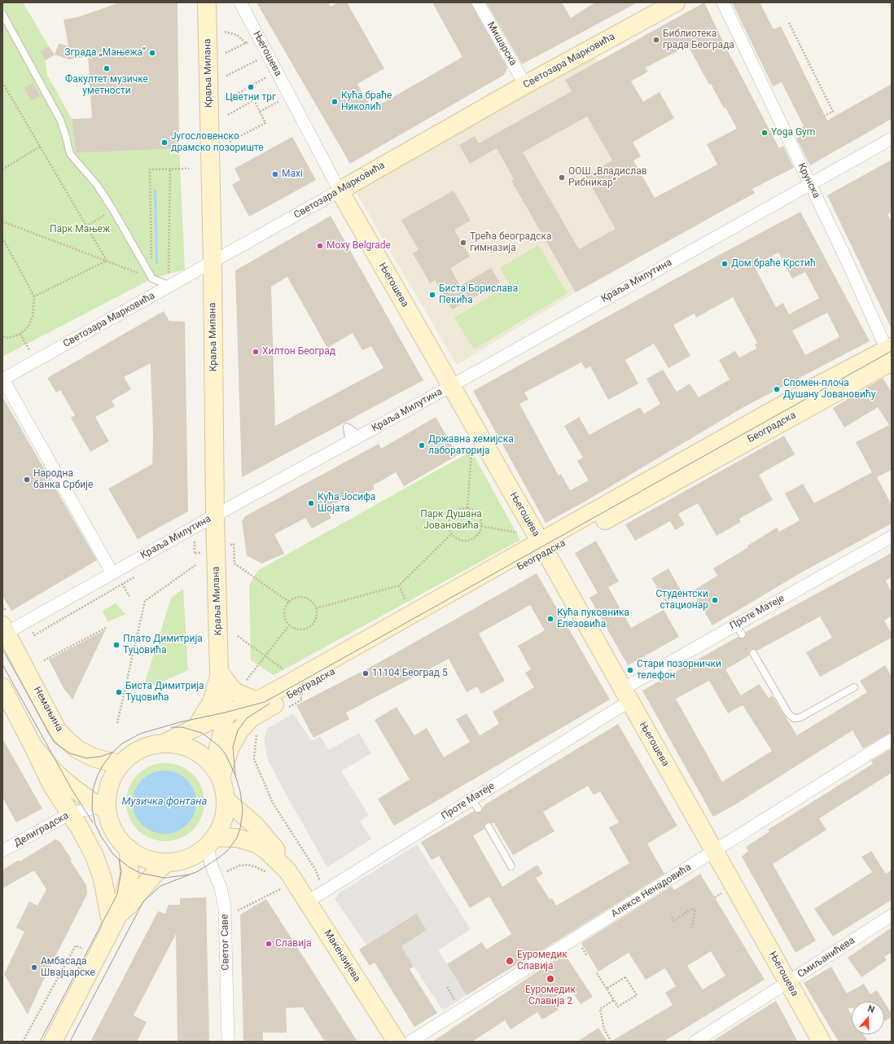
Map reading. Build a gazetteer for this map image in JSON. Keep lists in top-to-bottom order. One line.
{"streets":{"main road":["Његошева","Светозара Марковића","Краља Милана","Београдска","Немањина","Макензијева"],"street":["Мишарска","Крунска","Краља Милутина","Проте Матеје","Делиградска","Алексе Ненадовића","Светог Саве","Смиљанићева"]},"crossings":[["Мишарска","Светозара Марковића"],["Његошева","Светозара Марковића"],["Његошева","Краља Милутина"],["Његошева","Београдска"],["Његошева","Проте Матеје"],["Његошева","Алексе Ненадовића"],["Његошева","Смиљанићева"],["Светозара Марковића","Краља Милана"],["Краља Милана","Краља Милутина"],["Краља Милана","Београдска"],["Крунска","Краља Милутина"],["Крунска","Београдска"],["Краља Милутина","Немањина"],["Проте Матеје","Макензијева"],["Светог Саве","Макензијева"]],"water":["Музичка фонтана"],"parks":["Парк Мањеж","Парк Душана Јовановића"],"places":["Библиотека града Београда","Зграда „Мањежа”","Факултет музичке уметности","Цветни трг","Кућа браће Николић","Yoga Gym","Југословенско драмско позориште","Maxi","ООШ „Владислав Рибникар”","Трећа београдска гимназија","Moxy Belgrade","Дом браће Крстић","Биста Борислава Пекића","Хилтон Београд","Спомен-плоча Душану Јовановићу","Државна хемијска лабораторија","Народна банка Србије","Кућа Јосифа Шојата","Студентски стационар","Кућа пуковника Елезовића","Плато Димитрија Туцовића","Стари позорнички телефон","11104 Београд 5","Биста Димитрија Туцовића","Славија","Еуромедик Славија","Амбасада Швајцарске","Еуромедик Славија 2"],"north":"top"}
